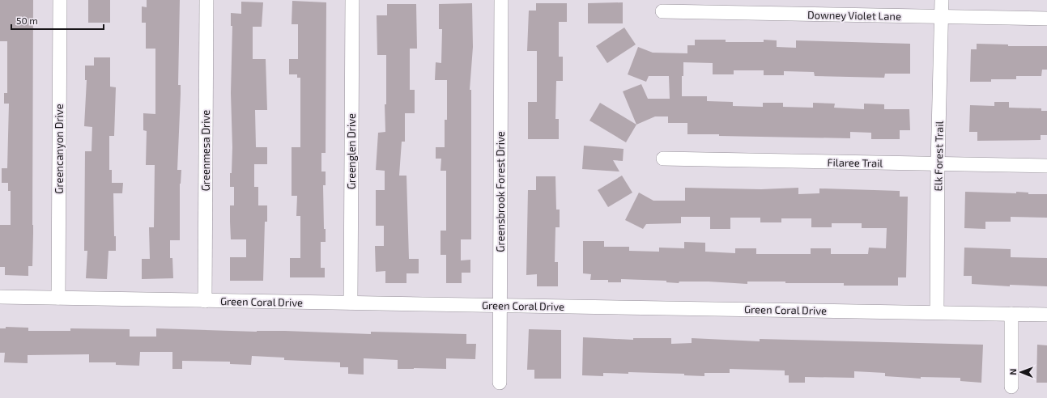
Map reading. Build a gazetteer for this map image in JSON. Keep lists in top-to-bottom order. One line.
{"streets":{"street":["Downey Violet Lane","Greencanyon Drive","Greenmesa Drive","Greenglen Drive","Elk Forest Trail","Filaree Trail","Greensbrook Forest Drive","Green Coral Drive"]},"crossings":[["Downey Violet Lane","Elk Forest Trail"],["Greencanyon Drive","Green Coral Drive"],["Greenmesa Drive","Green Coral Drive"],["Greenglen Drive","Green Coral Drive"],["Elk Forest Trail","Filaree Trail"],["Elk Forest Trail","Green Coral Drive"],["Greensbrook Forest Drive","Green Coral Drive"]],"scale_bar":"50 m","north":"left"}
